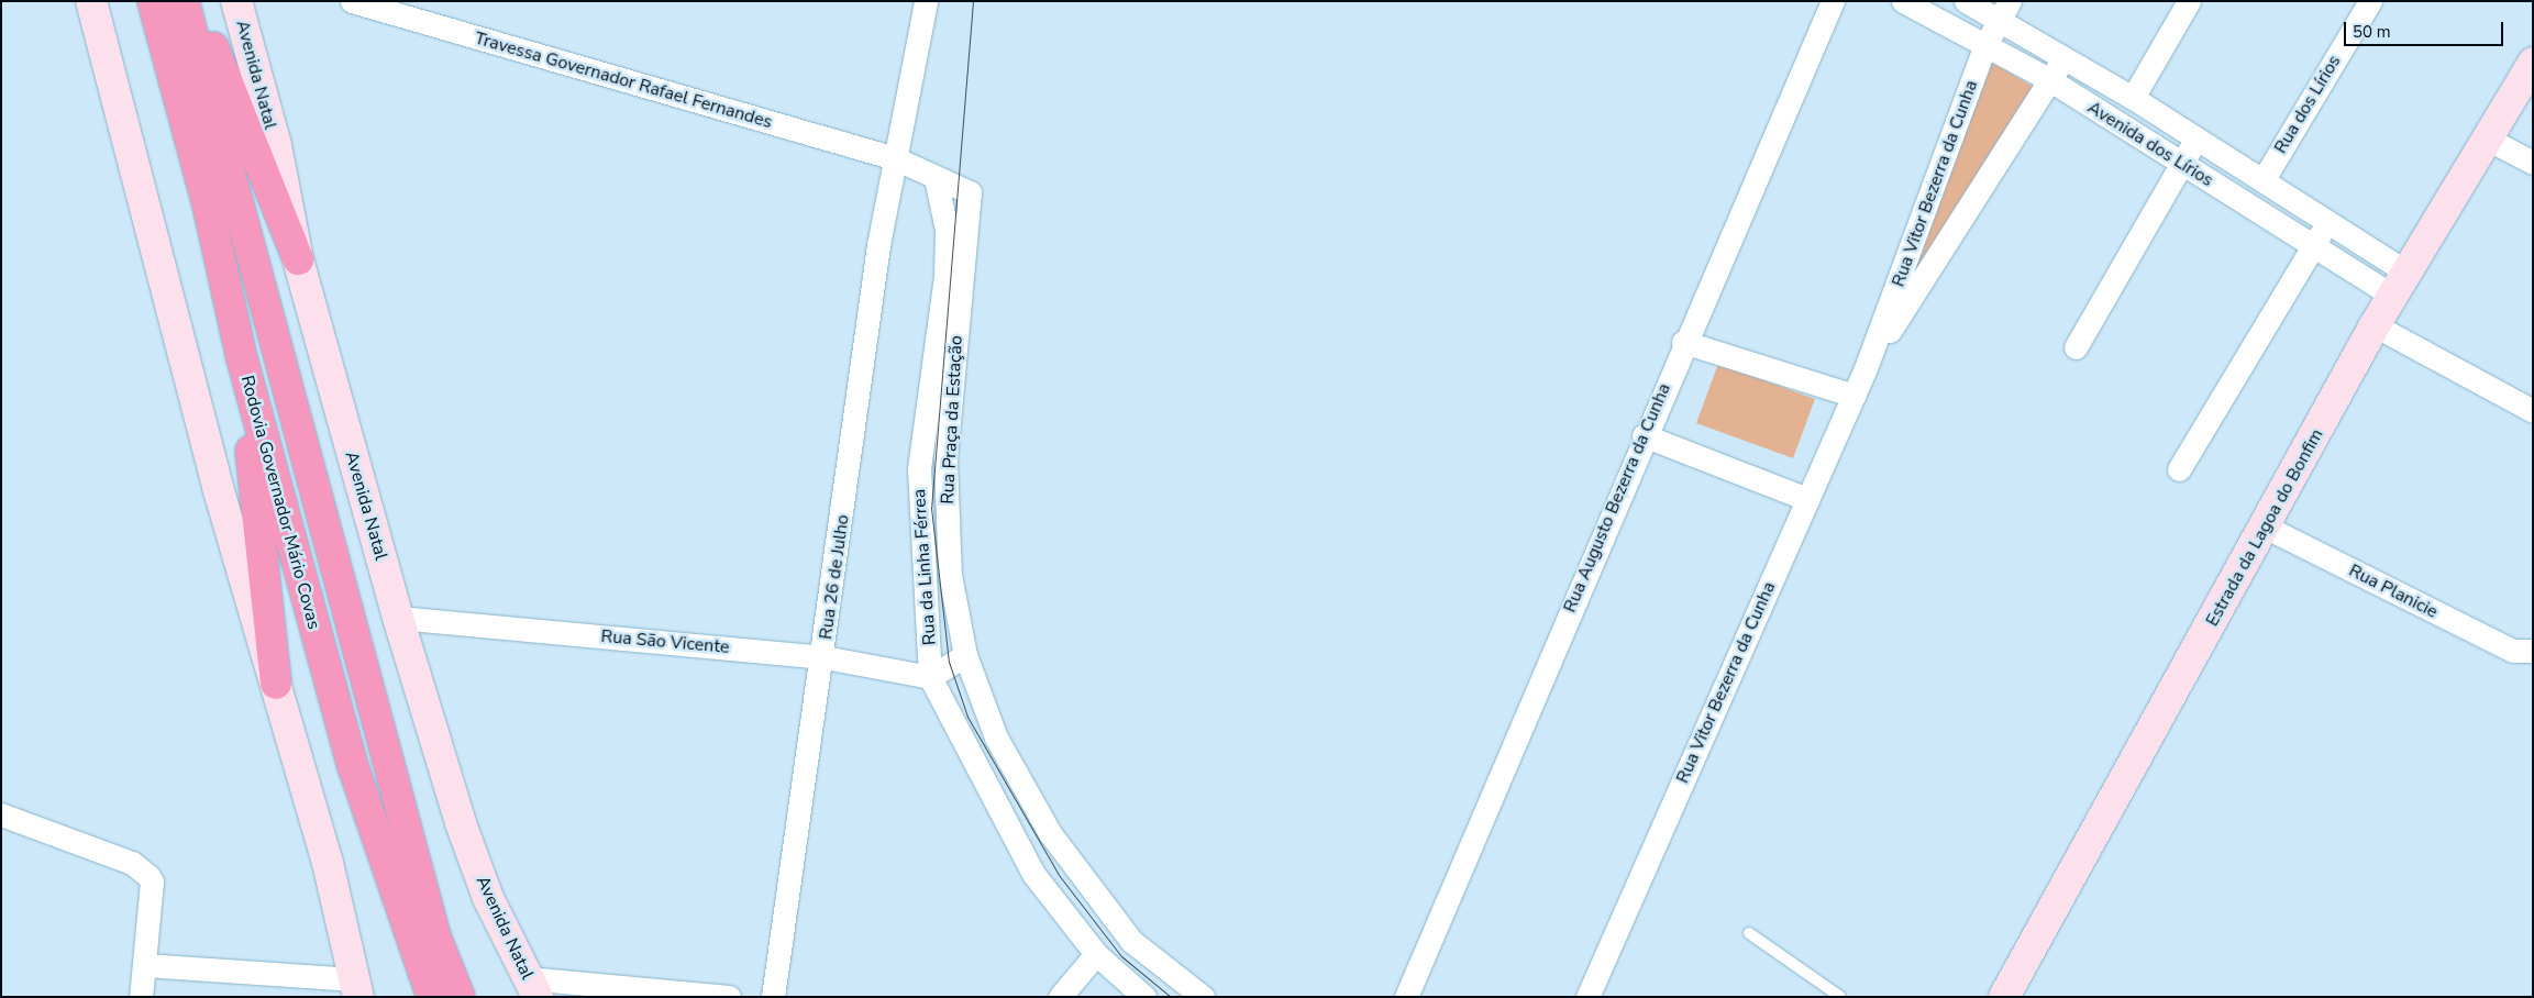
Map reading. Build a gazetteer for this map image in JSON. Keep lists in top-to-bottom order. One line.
{"streets":{"highway":["Rodovia Governador Mário Covas"],"main road":["Avenida Natal","Estrada da Lagoa do Bonfim"],"street":["Travessa Governador Rafael Fernandes","Rua dos Lírios","Avenida dos Lírios","Rua Vitor Bezerra da Cunha","Rua Praça da Estação","Rua Augusto Bezerra da Cunha","Rua da Linha Férrea","Rua 26 de Julho","Rua Planicie","Rua São Vicente"]},"crossings":[["Avenida Natal","Rua São Vicente"],["Travessa Governador Rafael Fernandes","Rua 26 de Julho"],["Rua dos Lírios","Avenida dos Lírios"],["Avenida dos Lírios","Rua Vitor Bezerra da Cunha"],["Avenida dos Lírios","Estrada da Lagoa do Bonfim"],["Rua Praça da Estação","Rua da Linha Férrea"],["Estrada da Lagoa do Bonfim","Rua Planicie"],["Rua da Linha Férrea","Rua São Vicente"],["Rua 26 de Julho","Rua São Vicente"]],"scale_bar":"50 m"}
